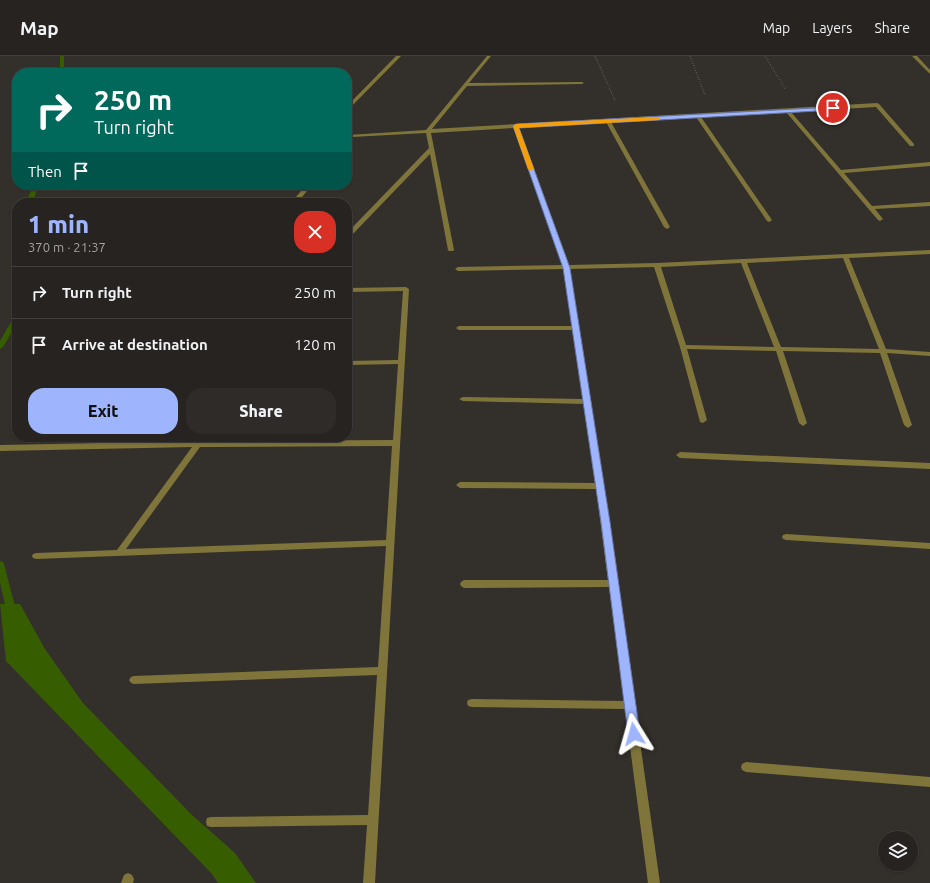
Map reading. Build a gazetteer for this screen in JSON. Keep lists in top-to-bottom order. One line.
{"page":{"header":"Map","nav":["Map","Layers","Share"],"turn":["250 m","Turn right"],"then":"Then","heading":["1 min","370 m · 21:37"],"list":[{"name":"Turn right","value":"250 m"},{"name":"Arrive at destination","value":"120 m"}],"buttons":["Exit","Share"]}}
